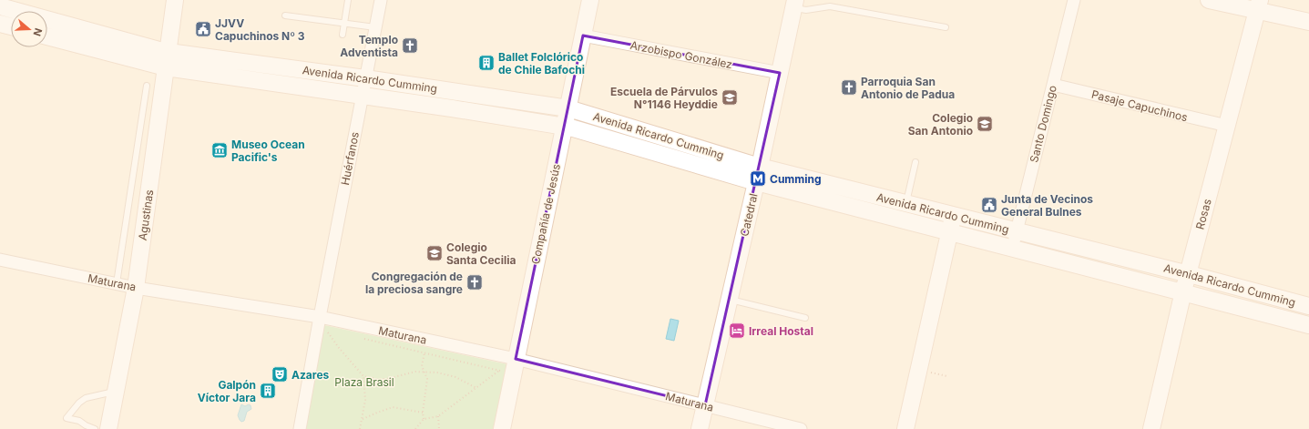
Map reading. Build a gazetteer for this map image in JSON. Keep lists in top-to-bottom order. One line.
{"streets":{"main road":["Avenida Ricardo Cumming","Compañía de Jesús","Rosas","Agustinas","Catedral"],"street":["Arzobispo González","Pasaje Capuchinos","Santo Domingo","Huérfanos","Maturana"]},"crossings":[["Arzobispo González","Compañía de Jesús"],["Arzobispo González","Catedral"],["Avenida Ricardo Cumming","Santo Domingo"],["Avenida Ricardo Cumming","Huérfanos"],["Avenida Ricardo Cumming","Compañía de Jesús"],["Avenida Ricardo Cumming","Rosas"],["Avenida Ricardo Cumming","Agustinas"],["Avenida Ricardo Cumming","Catedral"],["Pasaje Capuchinos","Santo Domingo"],["Pasaje Capuchinos","Rosas"],["Huérfanos","Maturana"],["Compañía de Jesús","Maturana"],["Agustinas","Maturana"],["Catedral","Maturana"]],"parks":["Plaza Brasil"],"places":{"public building":["JJVV Capuchinos Nº 3","Junta de Vecinos General Bulnes"],"church":["Templo Adventista","Parroquia San Antonio de Padua","Congregación de la preciosa sangre"],"building":["Ballet Folclórico de Chile Bafochi","Galpón Víctor Jara"],"school or university":["Escuela de Párvulos N°1146 Heyddie","Colegio San Antonio","Colegio Santa Cecilia"],"museum":["Museo Ocean Pacific's"],"metro station":["Cumming"],"hotel":["Irreal Hostal"],"theatre":["Azares"]},"north":"right"}
